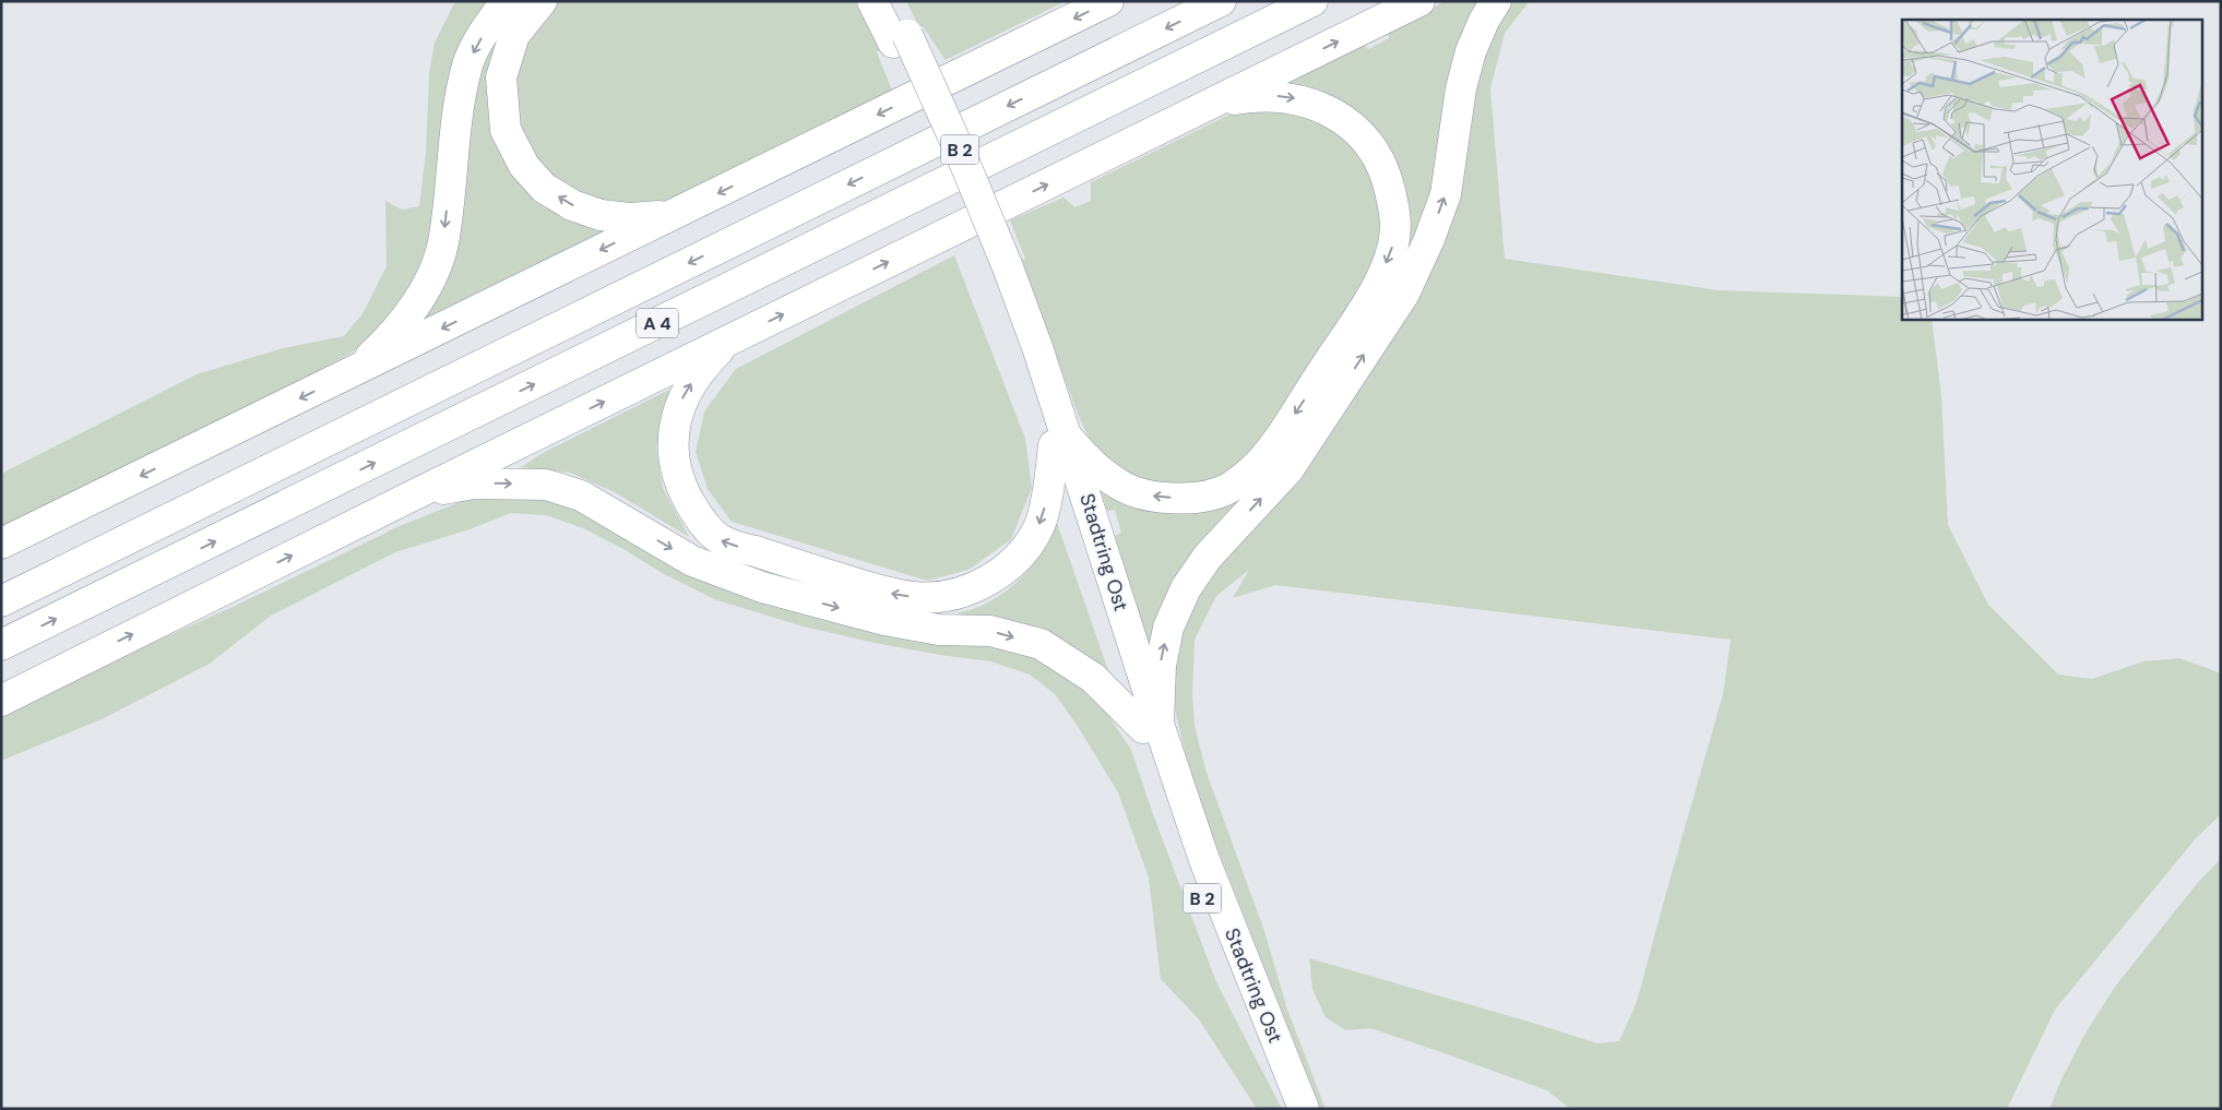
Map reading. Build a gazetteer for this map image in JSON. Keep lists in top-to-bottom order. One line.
{"streets":{"highway":["B 2","A 4","Stadtring Ost"]},"crossings":[["B 2","Stadtring Ost"]]}
